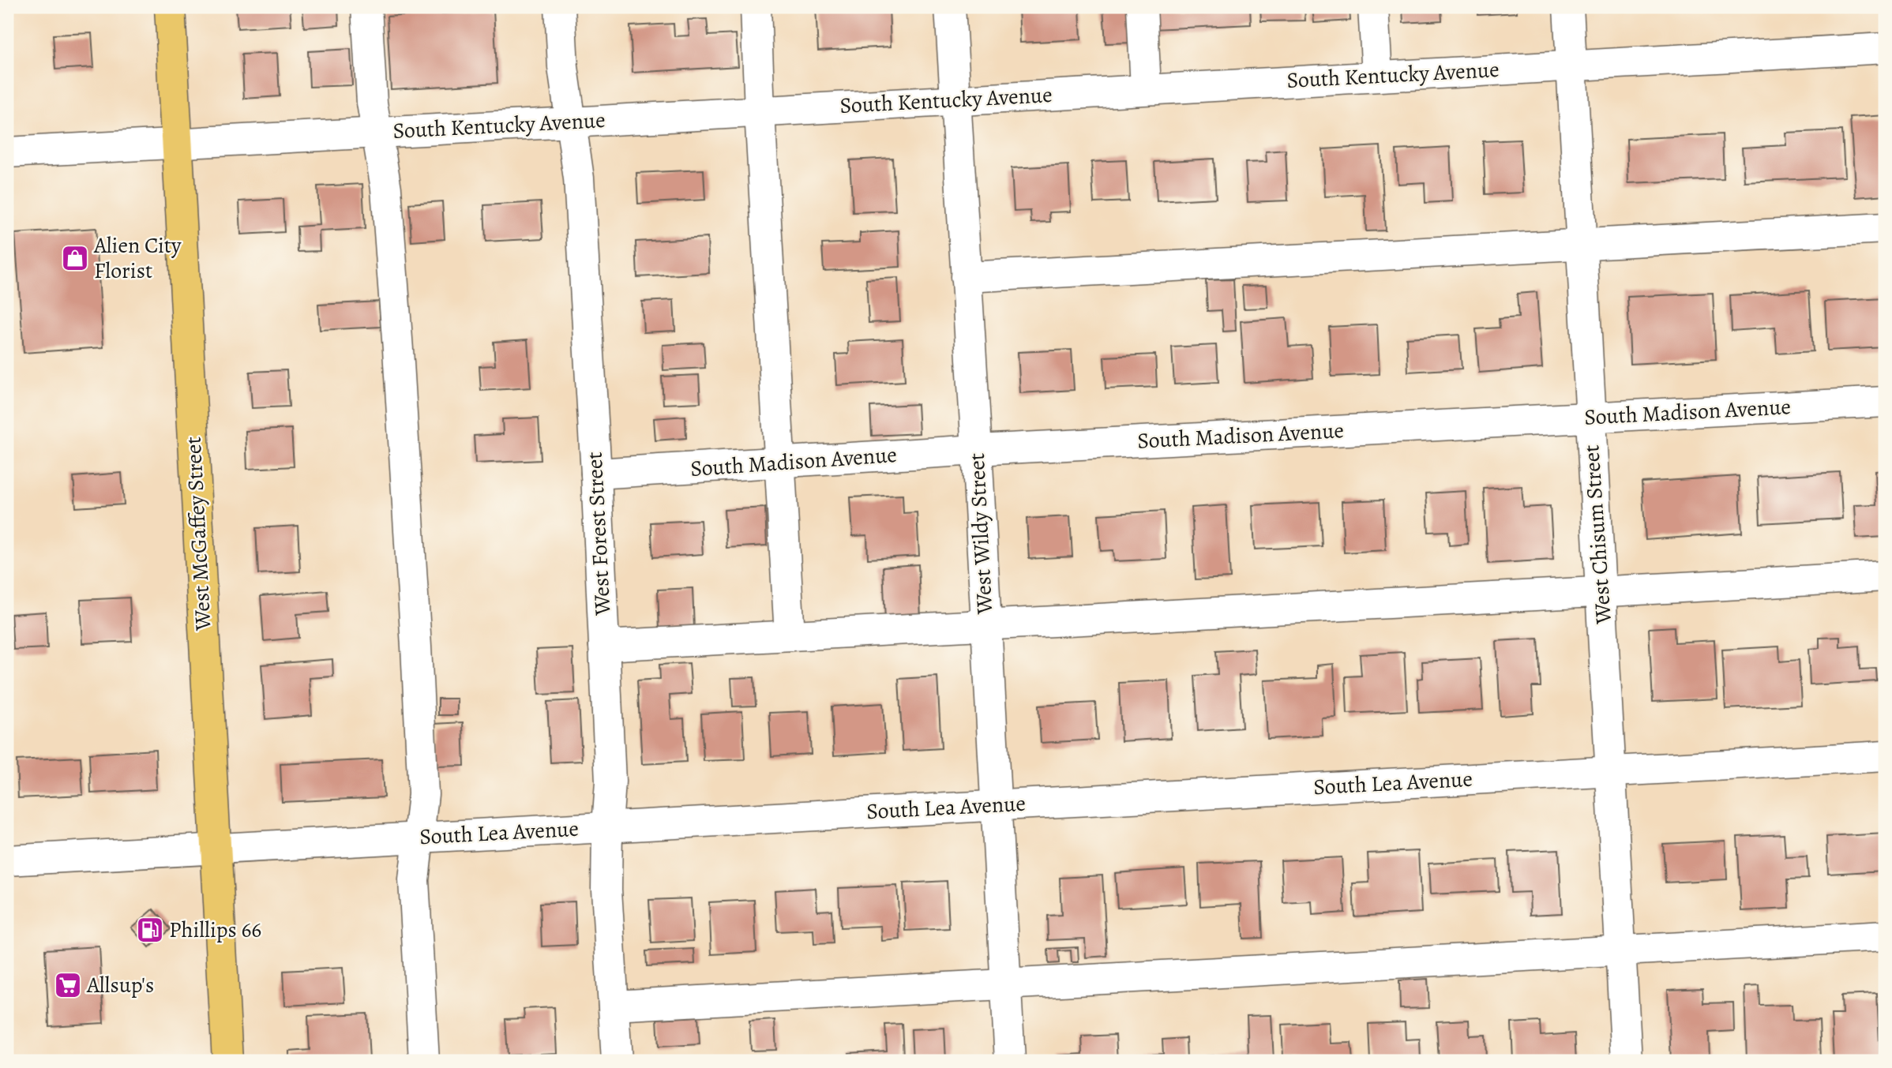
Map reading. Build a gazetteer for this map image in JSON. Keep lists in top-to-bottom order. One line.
{"streets":{"main road":["West McGaffey Street"],"street":["South Kentucky Avenue","South Madison Avenue","West Forest Street","West Wildy Street","West Chisum Street","South Lea Avenue"]},"crossings":[["South Kentucky Avenue","West McGaffey Street"],["South Kentucky Avenue","West Forest Street"],["South Kentucky Avenue","West Wildy Street"],["South Kentucky Avenue","West Chisum Street"],["South Madison Avenue","West Forest Street"],["South Madison Avenue","West Wildy Street"],["South Madison Avenue","West Chisum Street"],["West McGaffey Street","South Lea Avenue"],["West Forest Street","South Lea Avenue"],["West Wildy Street","South Lea Avenue"],["West Chisum Street","South Lea Avenue"]],"places":{"shop":["Alien City Florist"],"fuel station":["Phillips 66"],"supermarket":["Allsup's"]}}
